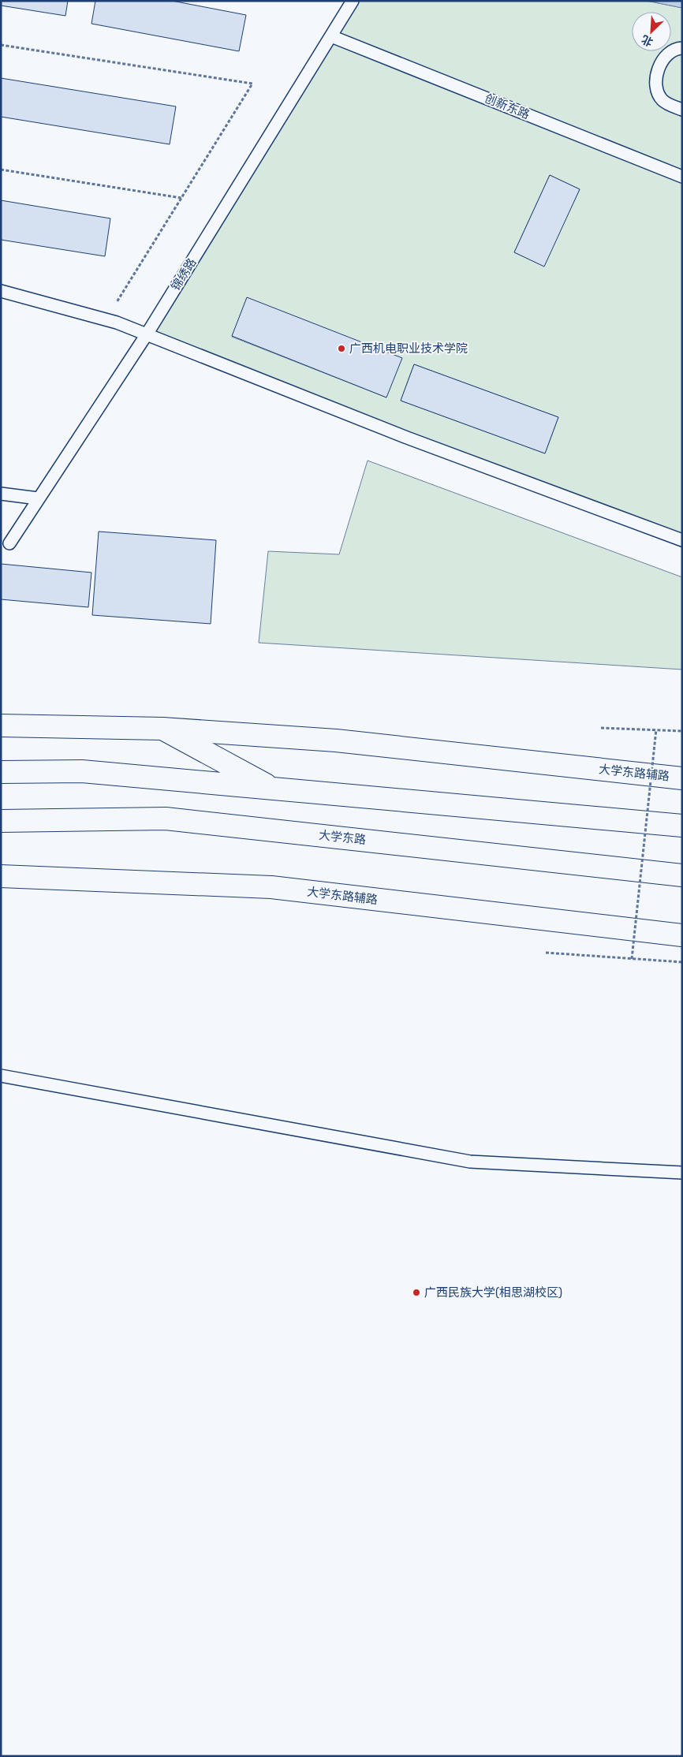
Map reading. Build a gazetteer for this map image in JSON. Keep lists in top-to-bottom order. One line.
{"streets":{"main road":["大学东路辅路","大学东路"],"lane":["创新东路","锦绣路"]},"crossings":[["创新东路","锦绣路"]],"places":["广西机电职业技术学院","广西民族大学(相思湖校区)"],"north":"bottom left"}
